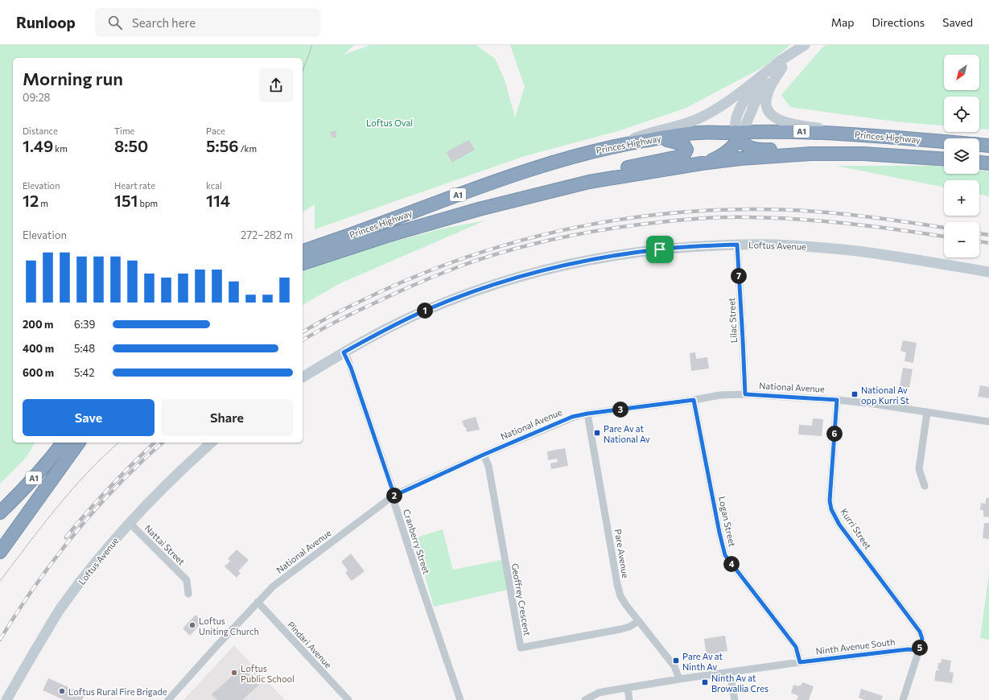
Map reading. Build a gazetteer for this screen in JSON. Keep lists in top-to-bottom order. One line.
{"streets":{"highway":["A1","Princes Highway"],"street":["Loftus Avenue","Lilac Street","National Avenue","Logan Street","Kurri Street","Cranberry Street","Nattai Street","Pare Avenue","Geoffrey Crescent","Pindari Avenue","Ninth Avenue South"]},"crossings":[["Loftus Avenue","Lilac Street"],["Loftus Avenue","Cranberry Street"],["Loftus Avenue","Nattai Street"],["Lilac Street","National Avenue"],["National Avenue","Logan Street"],["National Avenue","Kurri Street"],["National Avenue","Cranberry Street"],["National Avenue","Pare Avenue"],["National Avenue","Geoffrey Crescent"],["National Avenue","Pindari Avenue"],["Logan Street","Ninth Avenue South"],["Kurri Street","Ninth Avenue South"],["Pare Avenue","Geoffrey Crescent"],["Pare Avenue","Ninth Avenue South"]],"parks":["Loftus Oval"],"places":{"transit":["National Av opp Kurri St","Pare Av at National Av","Pare Av at Ninth Av","Ninth Av at Browallia Cres"],"other":["Loftus Uniting Church","Loftus Public School","Loftus Rural Fire Brigade"]},"north":"bottom left","page":{"header":"Runloop","search":"Search here","nav":["Map","Directions","Saved"],"map_buttons":["+","−"],"heading":["Morning run","09:28"],"stats":[["Distance","1.49 km"],["Time","8:50"],["Pace","5:56 /km"],["Elevation","12 m"],["Heart rate","151 bpm"],["kcal","114"]],"chart":["Elevation","272–282 m"],"pins":["7","1","3","6","2","4","5"],"list":[{"name":"200 m","note":"6:39"},{"name":"400 m","note":"5:48"},{"name":"600 m","note":"5:42"}],"buttons":["Save","Share"]}}
